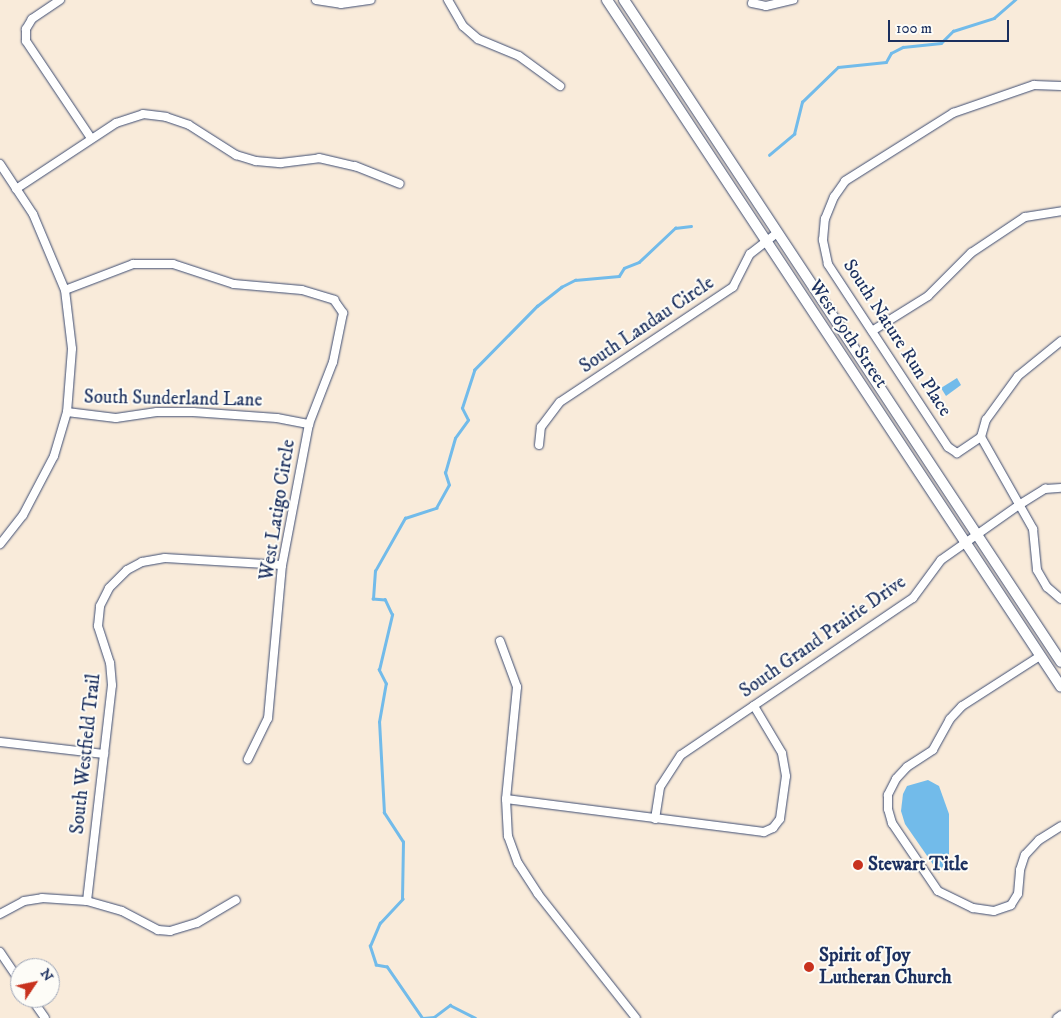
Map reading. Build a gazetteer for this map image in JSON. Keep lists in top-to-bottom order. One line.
{"streets":{"main road":["West 69th Street"],"street":["South Landau Circle","South Nature Run Place","South Sunderland Lane","West Latigo Circle","South Grand Prairie Drive","South Westfield Trail"]},"crossings":[["South Landau Circle","West 69th Street"],["West 69th Street","South Grand Prairie Drive"],["South Sunderland Lane","West Latigo Circle"],["West Latigo Circle","South Westfield Trail"]],"places":["Stewart Title","Spirit of Joy Lutheran Church"],"scale_bar":"100 m","north":"top right"}
